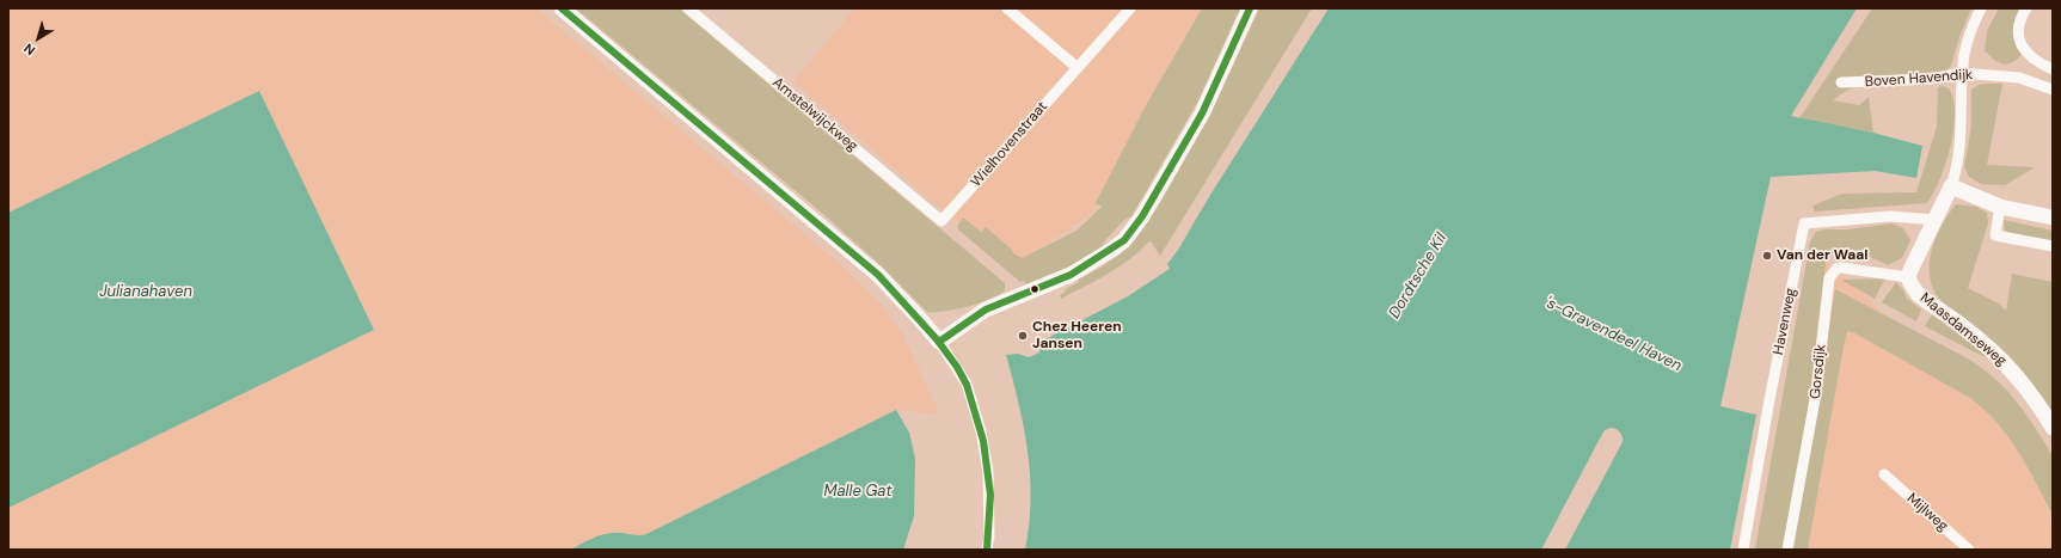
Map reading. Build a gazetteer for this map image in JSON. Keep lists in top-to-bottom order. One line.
{"streets":{"street":["Boven Havendijk","Amstelwijckweg","Wielhovenstraat","Havenweg","Maasdamseweg","Gorsdijk","Mijlweg"]},"crossings":[["Amstelwijckweg","Wielhovenstraat"],["Maasdamseweg","Gorsdijk"]],"water":["Dordtsche Kil","Julianahaven","'s-Gravendeel Haven","Malle Gat"],"places":["Van der Waal","Chez Heeren Jansen"],"north":"bottom left"}
